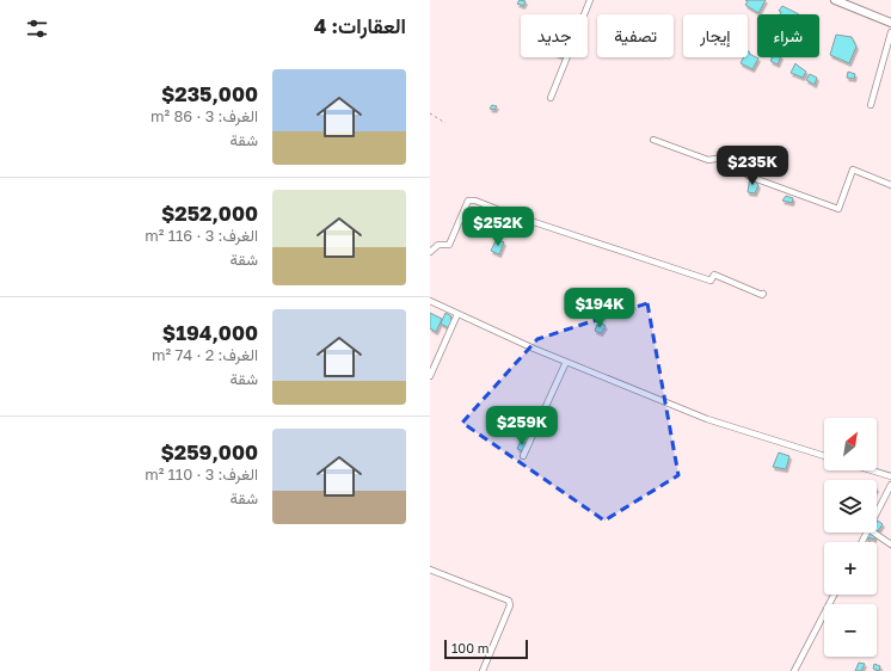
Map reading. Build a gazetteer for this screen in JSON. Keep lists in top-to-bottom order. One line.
{"scale_bar":"100 m","north":"top right","page":{"heading":"العقارات: 4","chip":["شراء","إيجار","تصفية","جديد"],"list":[{"name":"$235,000","note":"الغرف: 3 · 86 m² · شقة"},{"name":"$252,000","note":"الغرف: 3 · 116 m² · شقة"},{"name":"$194,000","note":"الغرف: 2 · 74 m² · شقة"},{"name":"$259,000","note":"الغرف: 3 · 110 m² · شقة"}],"price":["$235K","$252K","$194K","$259K"],"map_buttons":["+","−"],"scale":"100 m"}}
